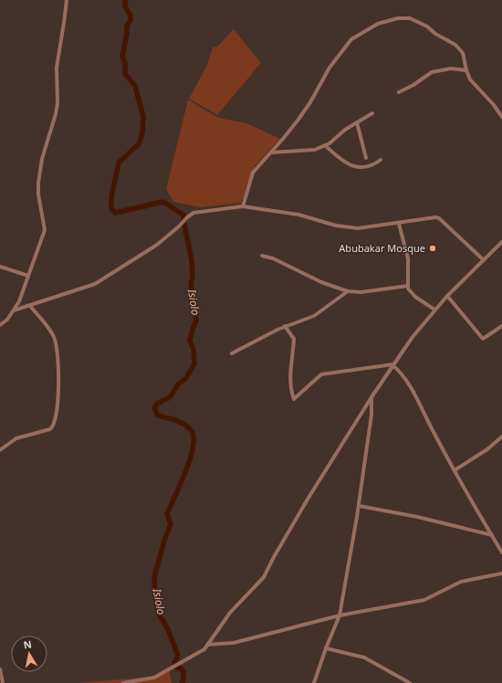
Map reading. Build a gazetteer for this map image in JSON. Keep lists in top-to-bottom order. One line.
{"water":["Isiolo"],"places":["Abubakar Mosque"],"north":"top"}
